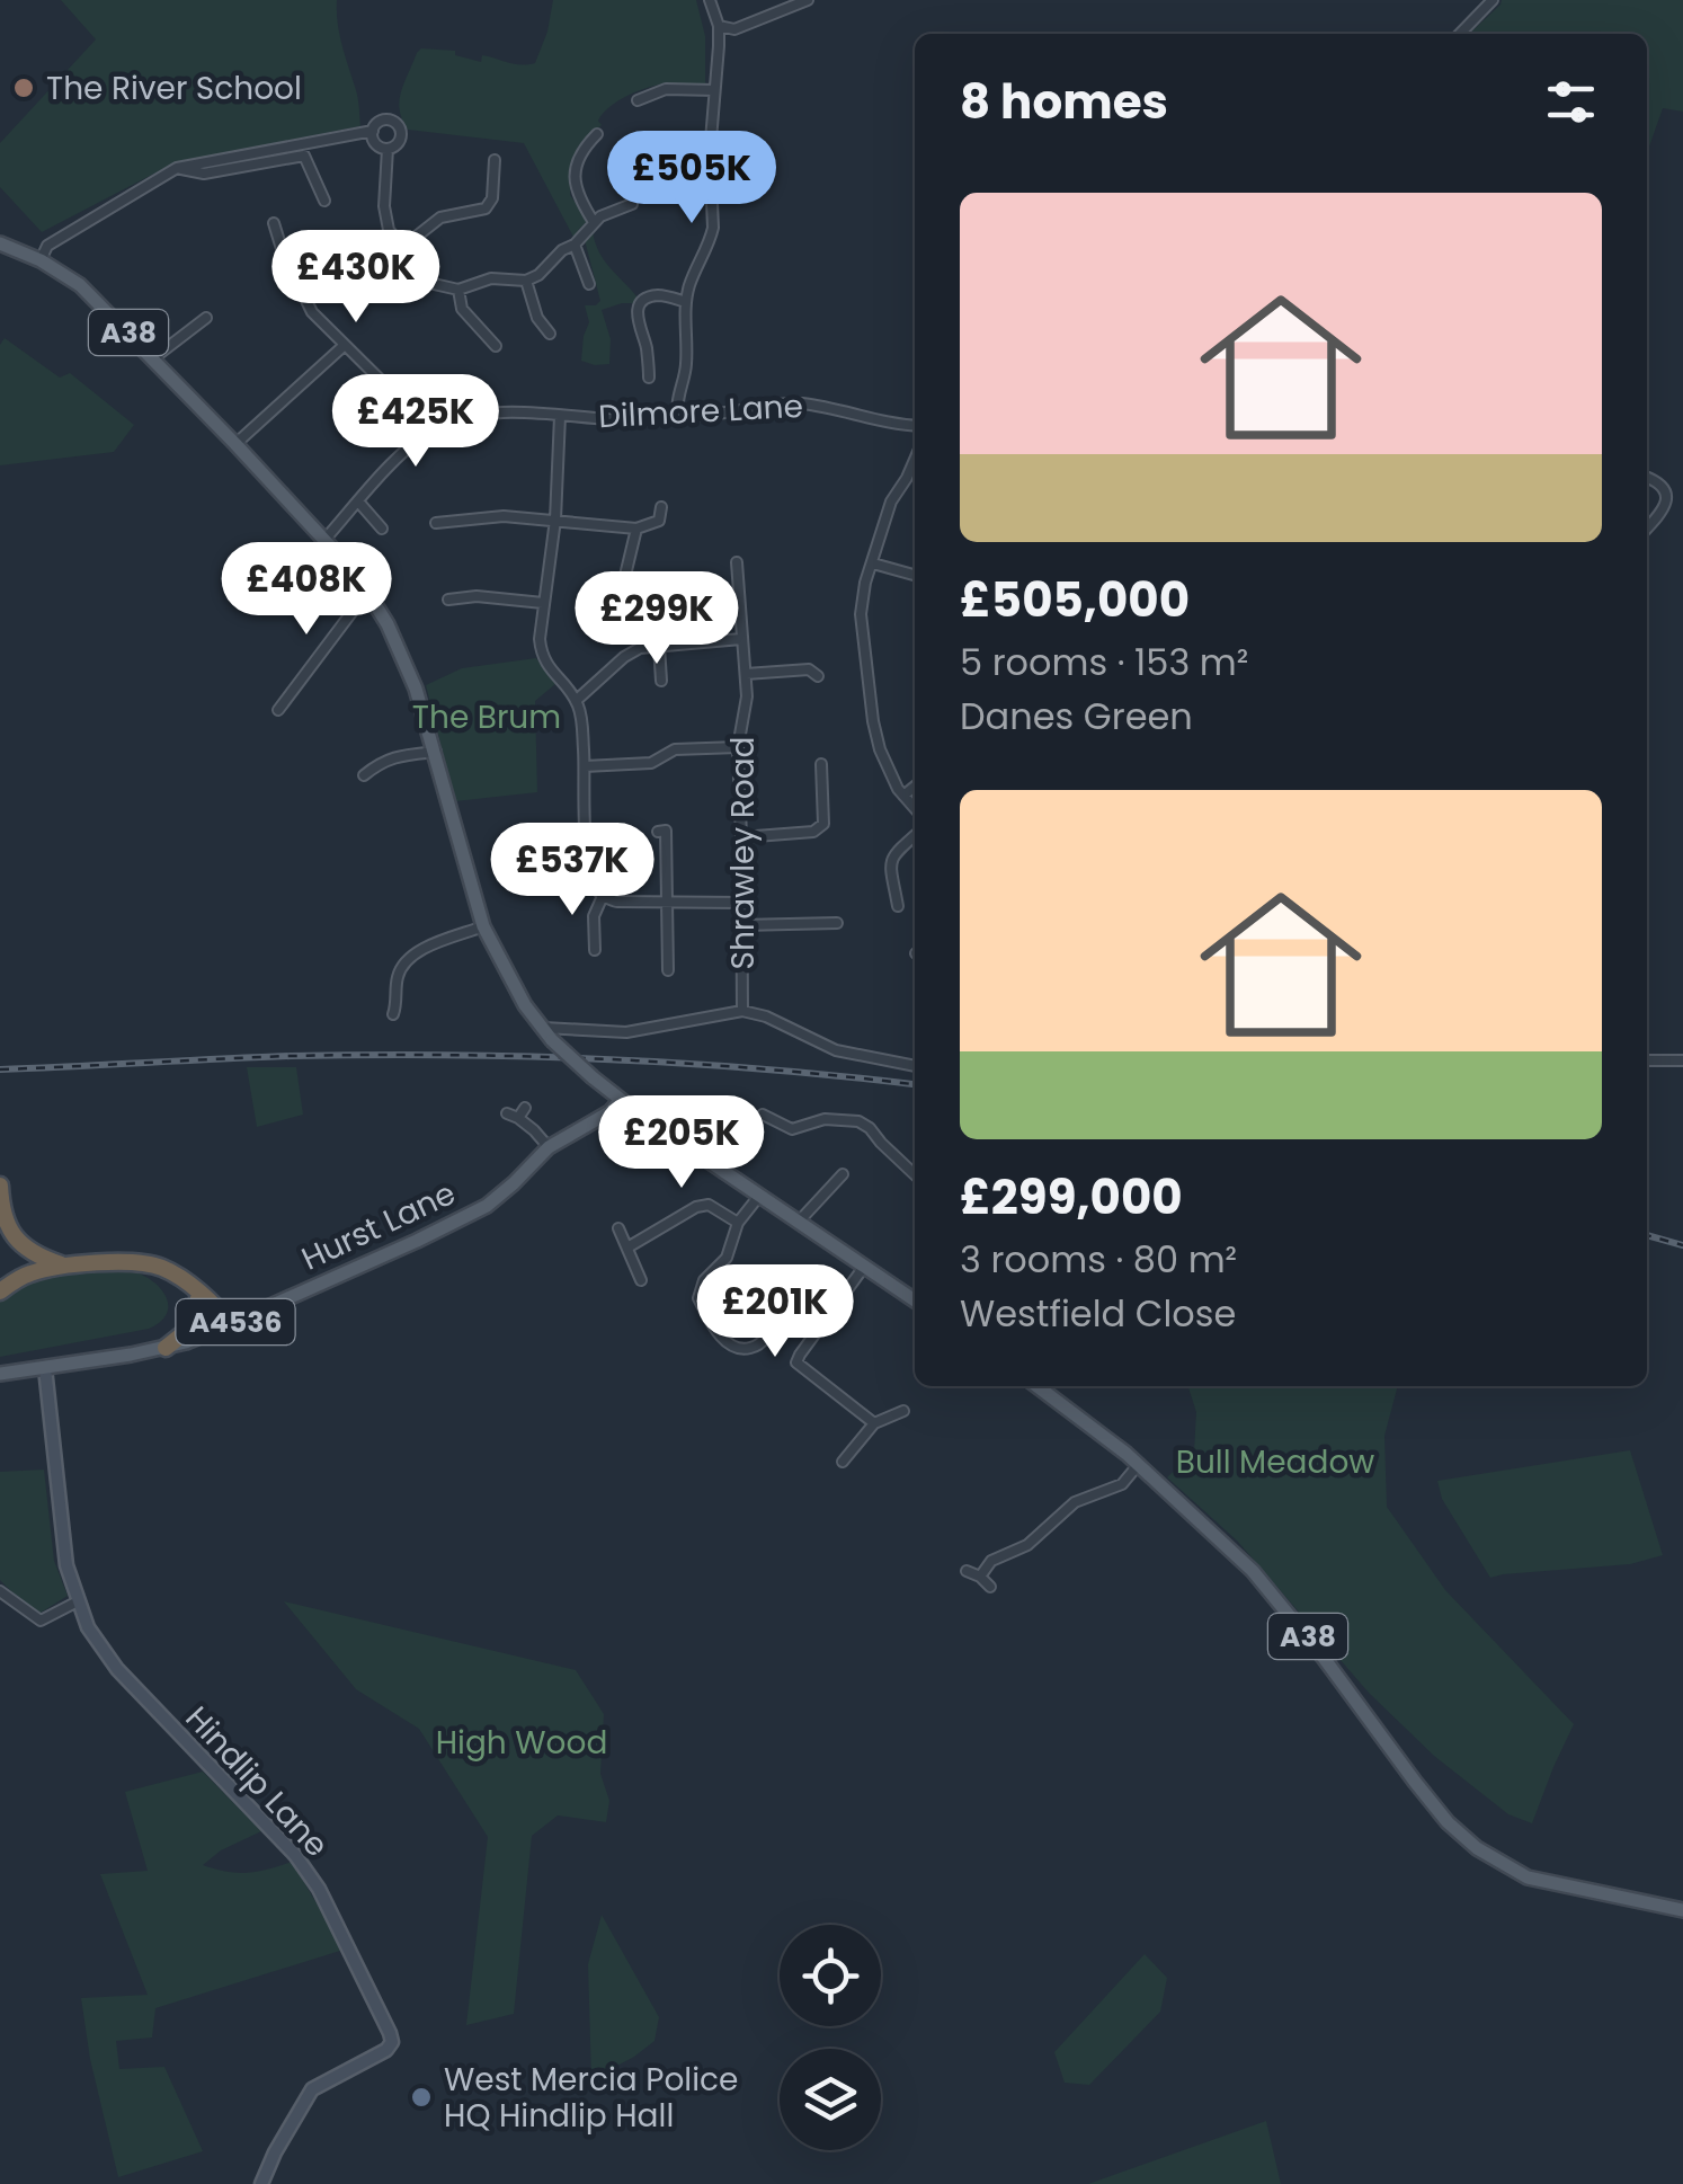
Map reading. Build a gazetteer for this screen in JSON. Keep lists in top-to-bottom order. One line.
{"streets":{"main road":["A38","Hurst Lane","A4536"],"street":["Dilmore Lane","Shrawley Road","Hindlip Lane"]},"crossings":[["A38","Dilmore Lane"],["A38","Hurst Lane"],["Hurst Lane","Hindlip Lane"]],"parks":["The Brum","Bull Meadow","High Wood"],"places":["The River School","West Mercia Police HQ Hindlip Hall"],"page":{"heading":"8 homes","price":["£505K","£430K","£425K","£408K","£299K","£537K","£205K","£201K"],"list":[{"name":"£505,000","note":"5 rooms · 153 m² · Danes Green"},{"name":"£299,000","note":"3 rooms · 80 m² · Westfield Close"}]}}
